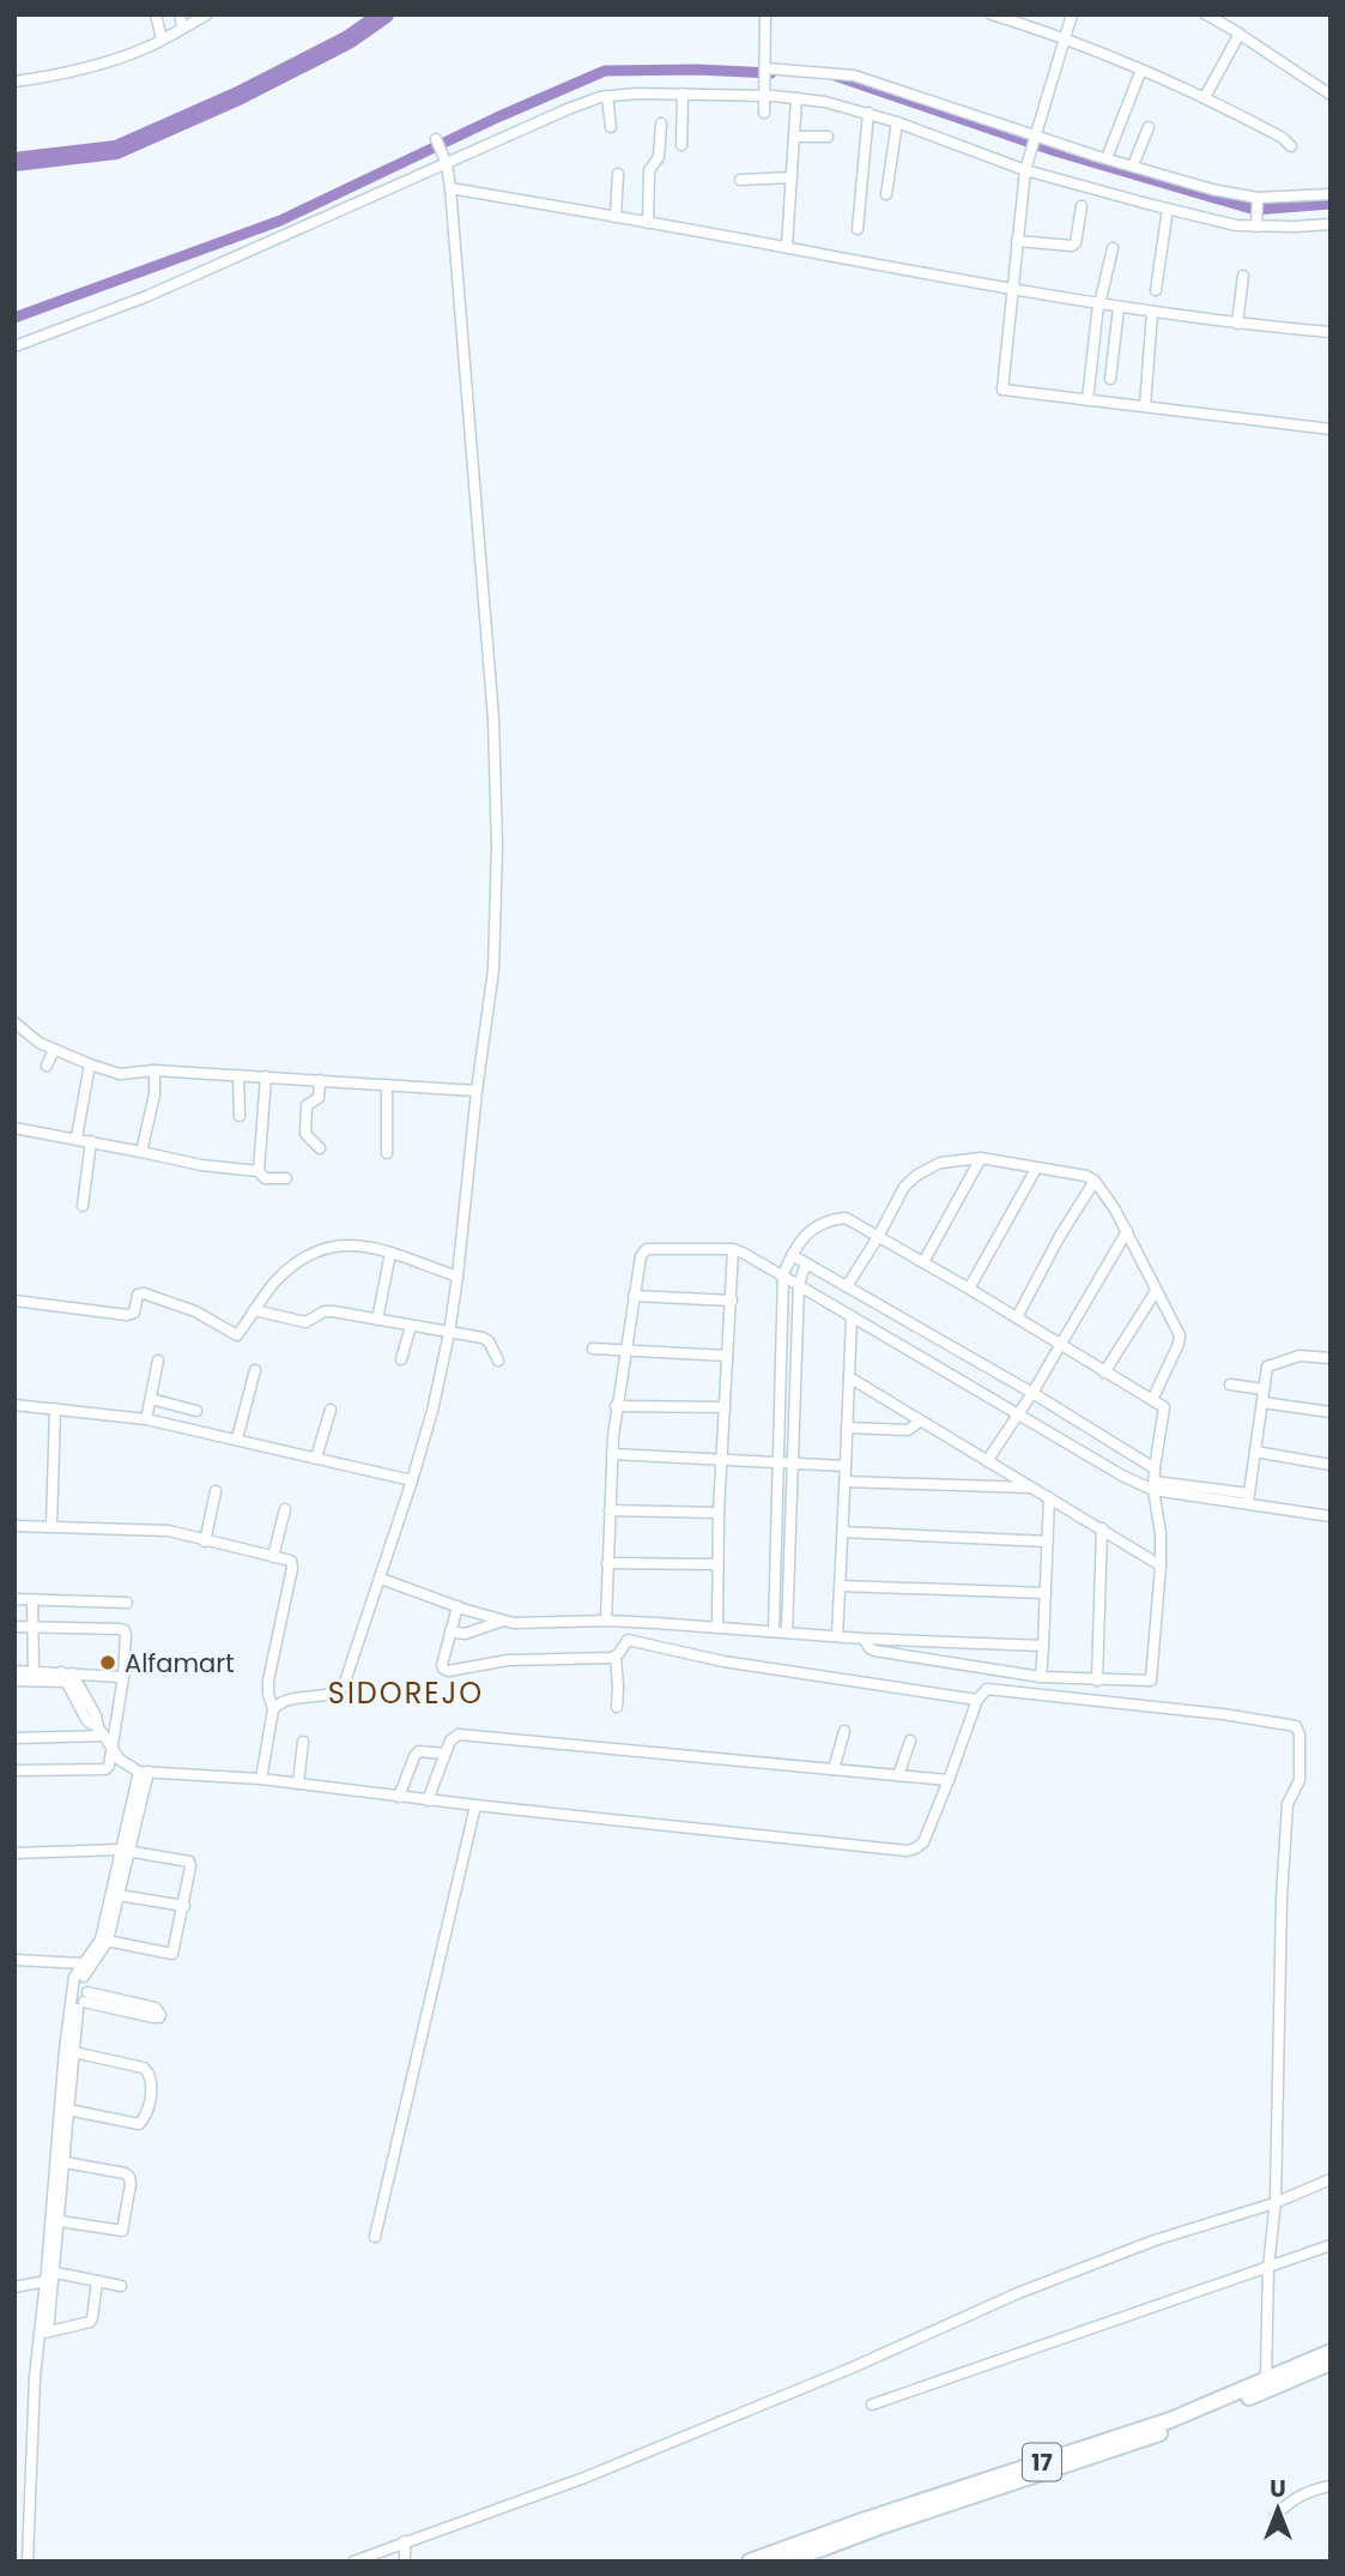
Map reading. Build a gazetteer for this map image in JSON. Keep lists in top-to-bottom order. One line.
{"streets":{"highway":["17"]},"districts":["SIDOREJO"],"places":["Alfamart"],"north":"top"}
